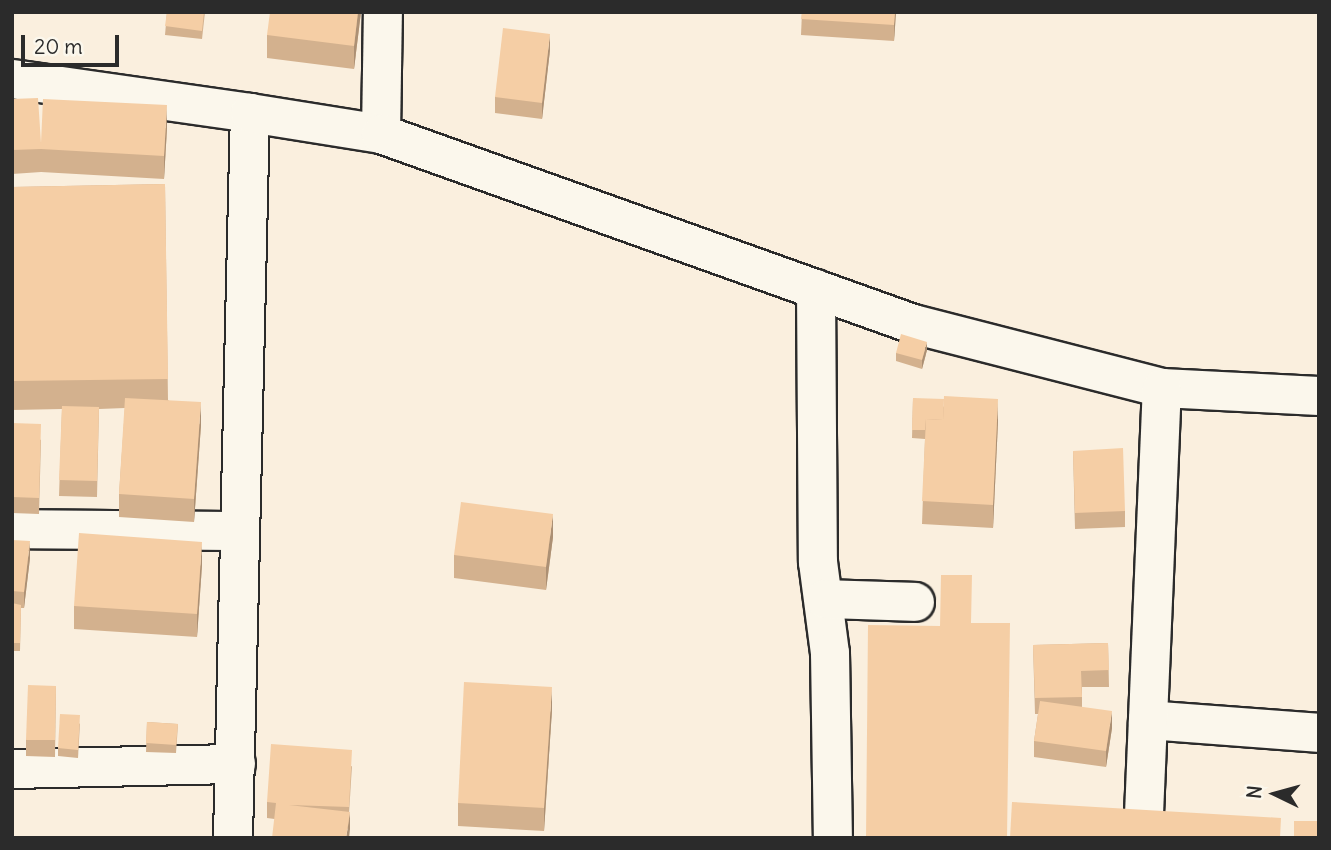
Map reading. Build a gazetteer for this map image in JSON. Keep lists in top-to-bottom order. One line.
{"scale_bar":"20 m","north":"left"}
